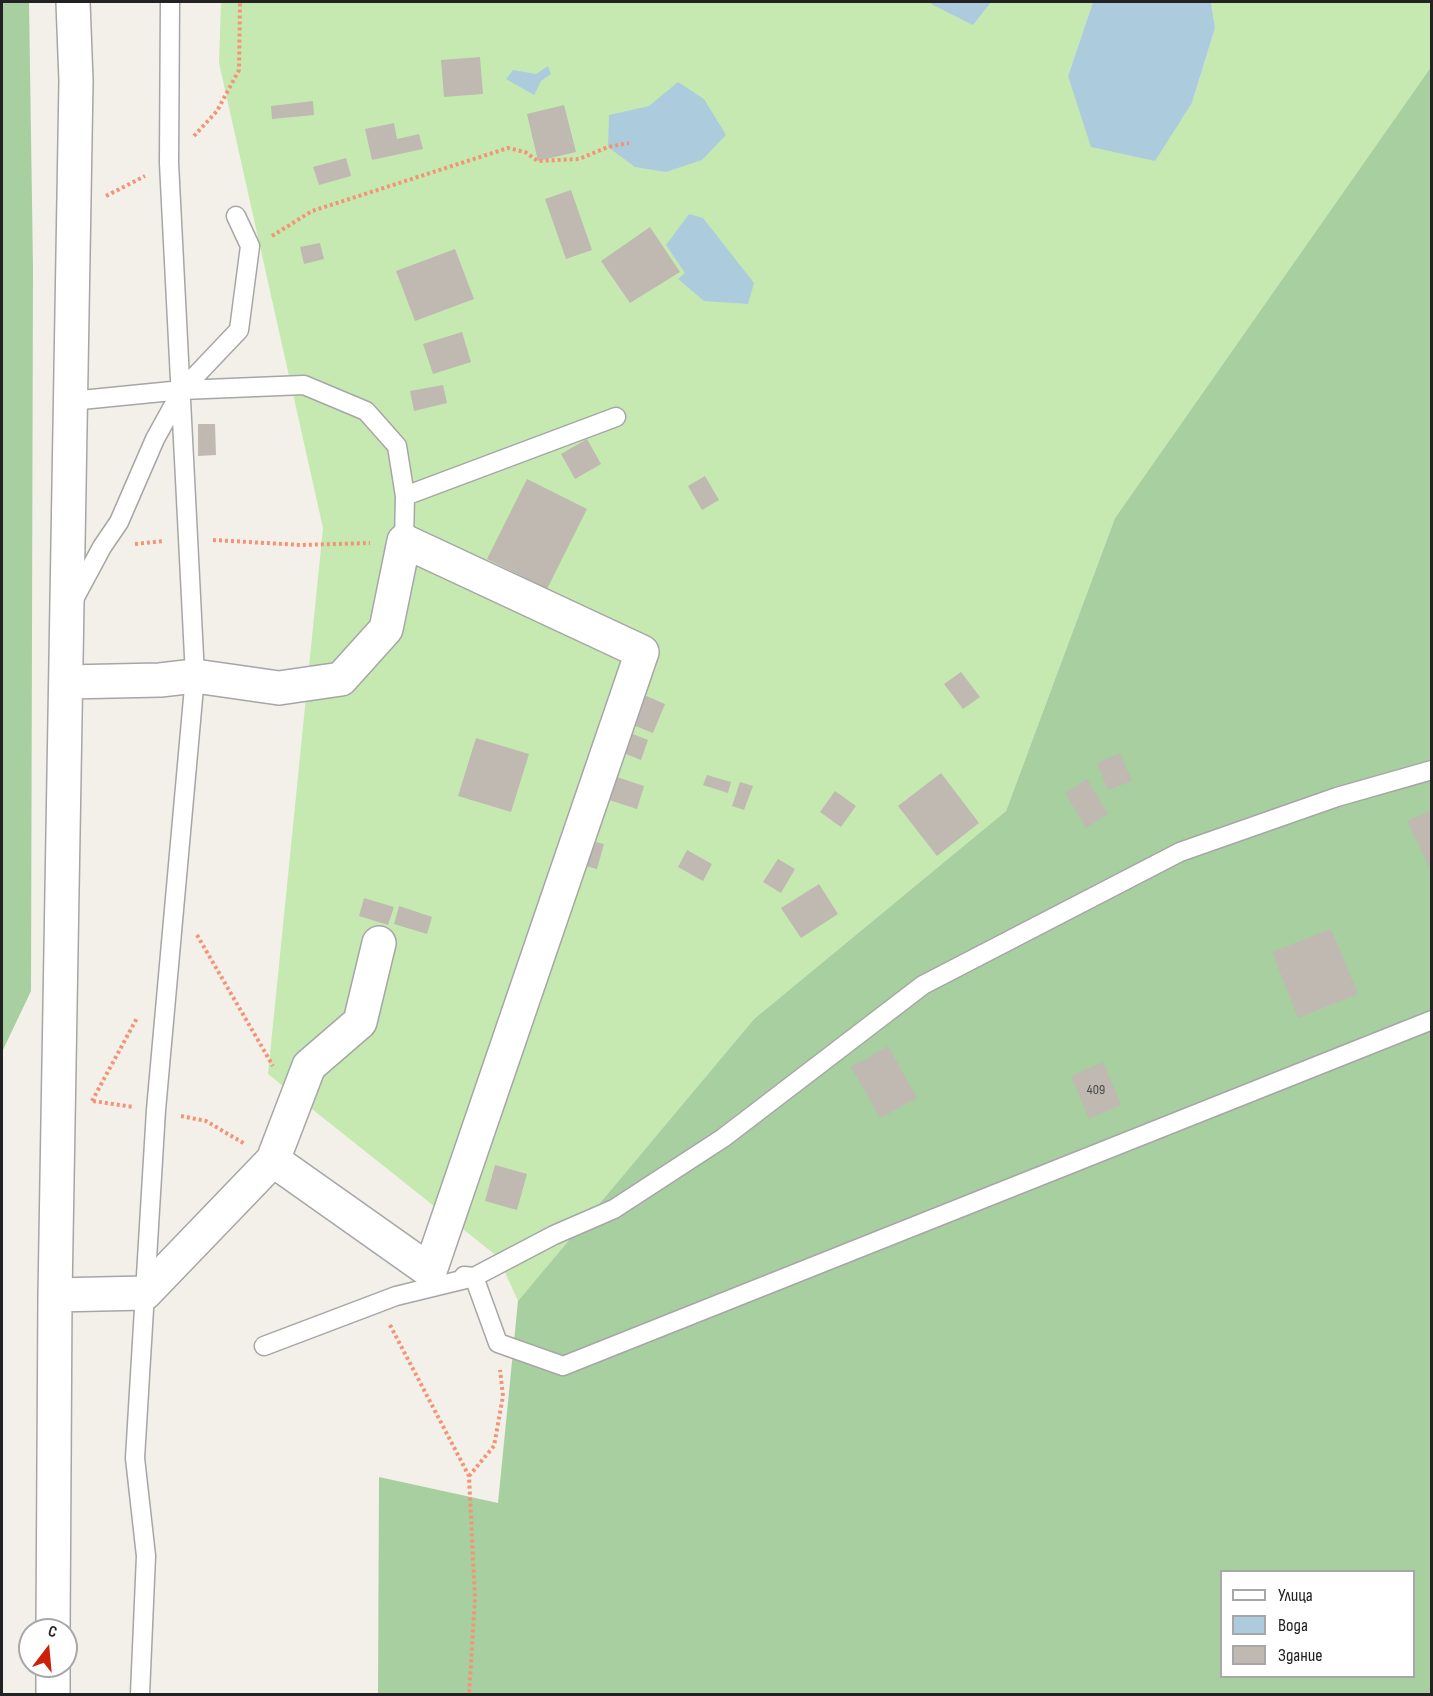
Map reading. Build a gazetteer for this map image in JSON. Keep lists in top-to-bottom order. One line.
{"house_numbers":["409"],"legend":["Улица","Вода","Здание"],"north":"top"}
